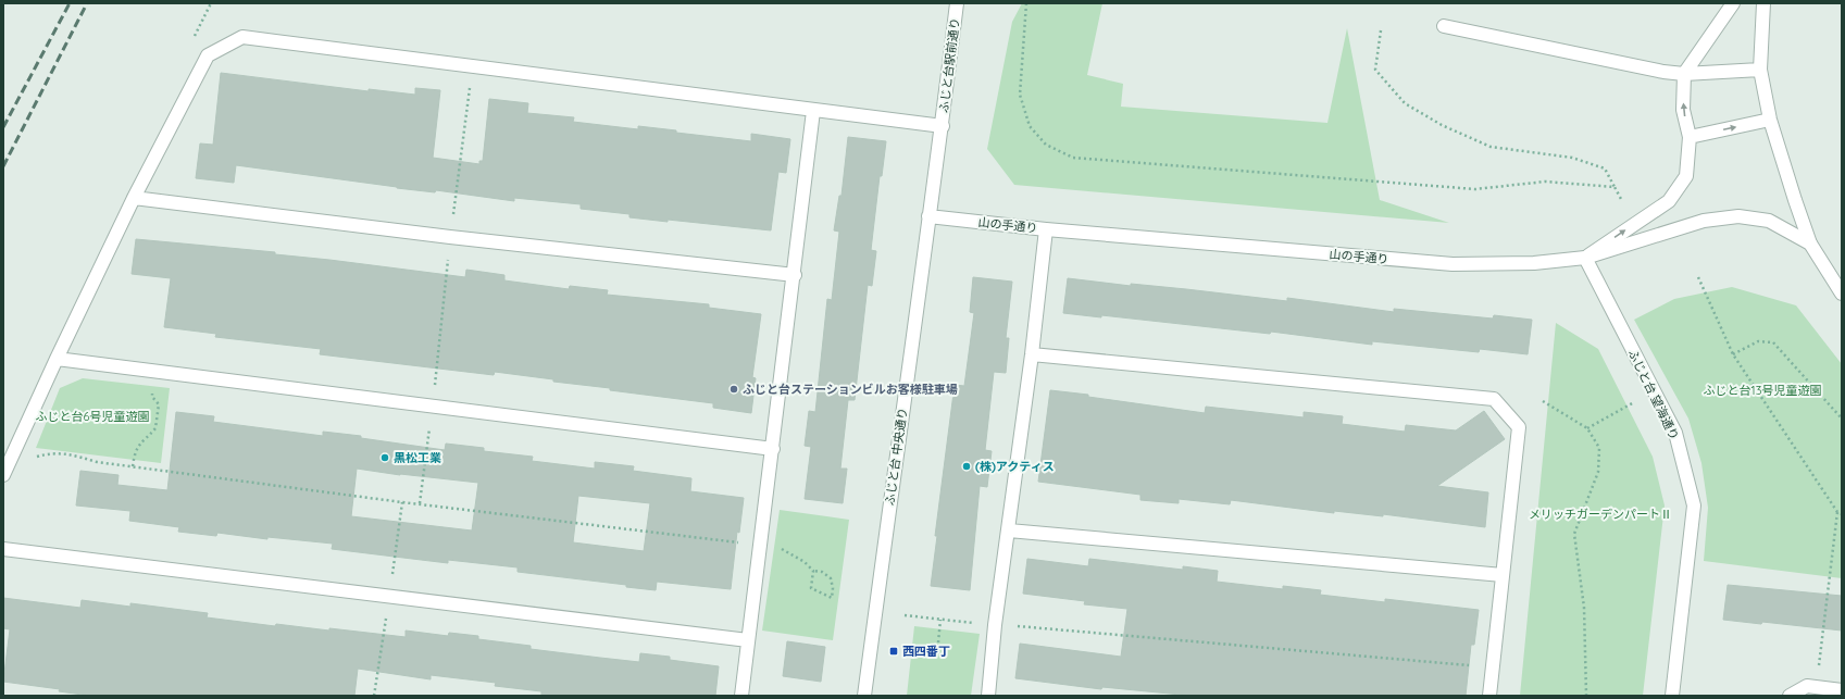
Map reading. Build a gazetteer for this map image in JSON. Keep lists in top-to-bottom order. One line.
{"streets":{"street":["ふじと台駅前通り","山の手通り","ふじと台 望海通り","ふじと台 中央通り"]},"crossings":[["山の手通り","ふじと台 望海通り"],["山の手通り","ふじと台 中央通り"]],"parks":["ふじと台13号児童遊園","ふじと台6号児童遊園","メリッチガーデンパートⅡ"],"places":{"other":["ふじと台ステーションビルお客様駐車場","黒松工業","(株)アクティス"],"transit":["西四番丁"]}}
